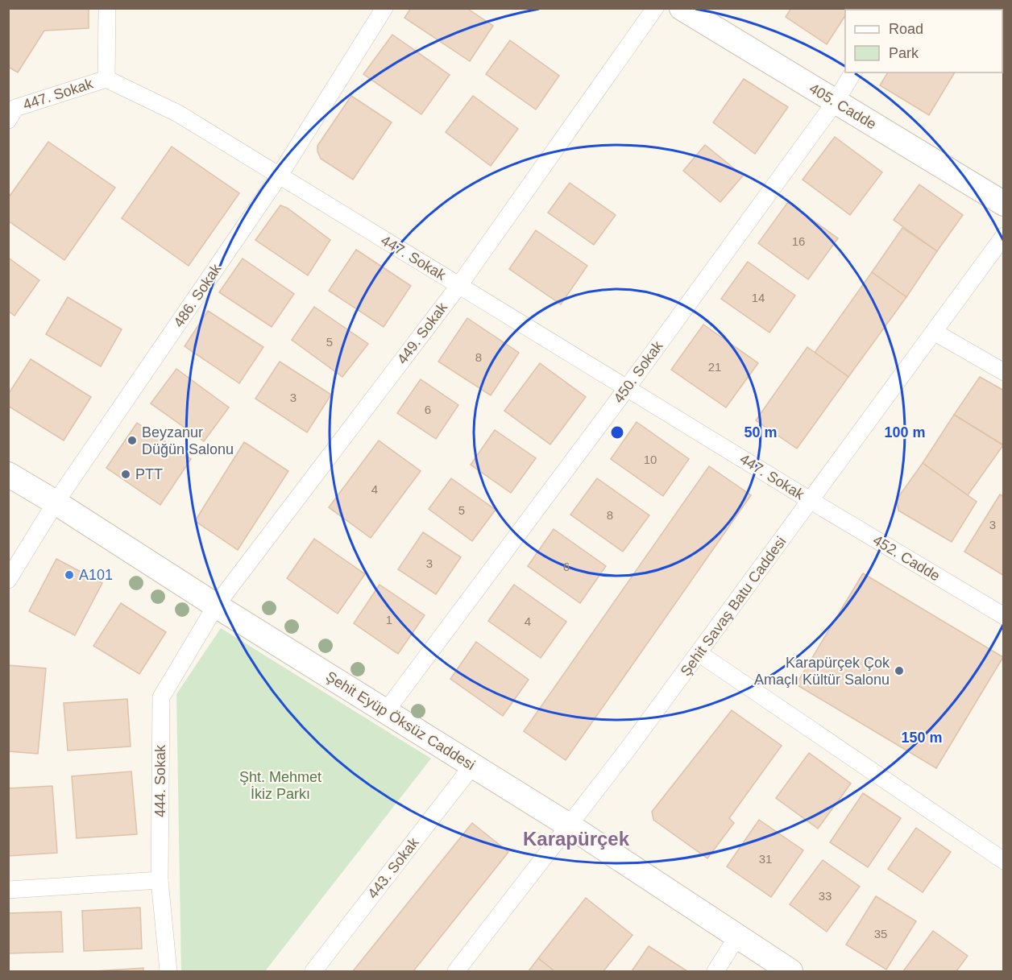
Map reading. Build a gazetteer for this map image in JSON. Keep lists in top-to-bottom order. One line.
{"streets":{"street":["447. Sokak","405. Cadde","486. Sokak","449. Sokak","450. Sokak","452. Cadde","Şehit Savaş Batu Caddesi","Şehit Eyüp Öksüz Caddesi","444. Sokak","443. Sokak"]},"crossings":[["447. Sokak","486. Sokak"],["447. Sokak","449. Sokak"],["447. Sokak","450. Sokak"],["447. Sokak","452. Cadde"],["447. Sokak","Şehit Savaş Batu Caddesi"],["405. Cadde","450. Sokak"],["486. Sokak","Şehit Eyüp Öksüz Caddesi"],["449. Sokak","Şehit Eyüp Öksüz Caddesi"],["449. Sokak","444. Sokak"],["450. Sokak","Şehit Eyüp Öksüz Caddesi"],["452. Cadde","Şehit Savaş Batu Caddesi"],["Şehit Savaş Batu Caddesi","Şehit Eyüp Öksüz Caddesi"],["Şehit Eyüp Öksüz Caddesi","444. Sokak"],["Şehit Eyüp Öksüz Caddesi","443. Sokak"]],"districts":["Karapürçek"],"parks":["Şht. Mehmet İkiz Parkı"],"places":["Beyzanur Düğün Salonu","PTT","A101","Karapürçek Çok Amaçlı Kültür Salonu"],"house_numbers":["16","14","5","8","21","3","6","10","4","5","8","3","3","6","1","4","31","33","35"],"legend":["Road","Park"],"rings":["50 m","100 m","150 m"]}
